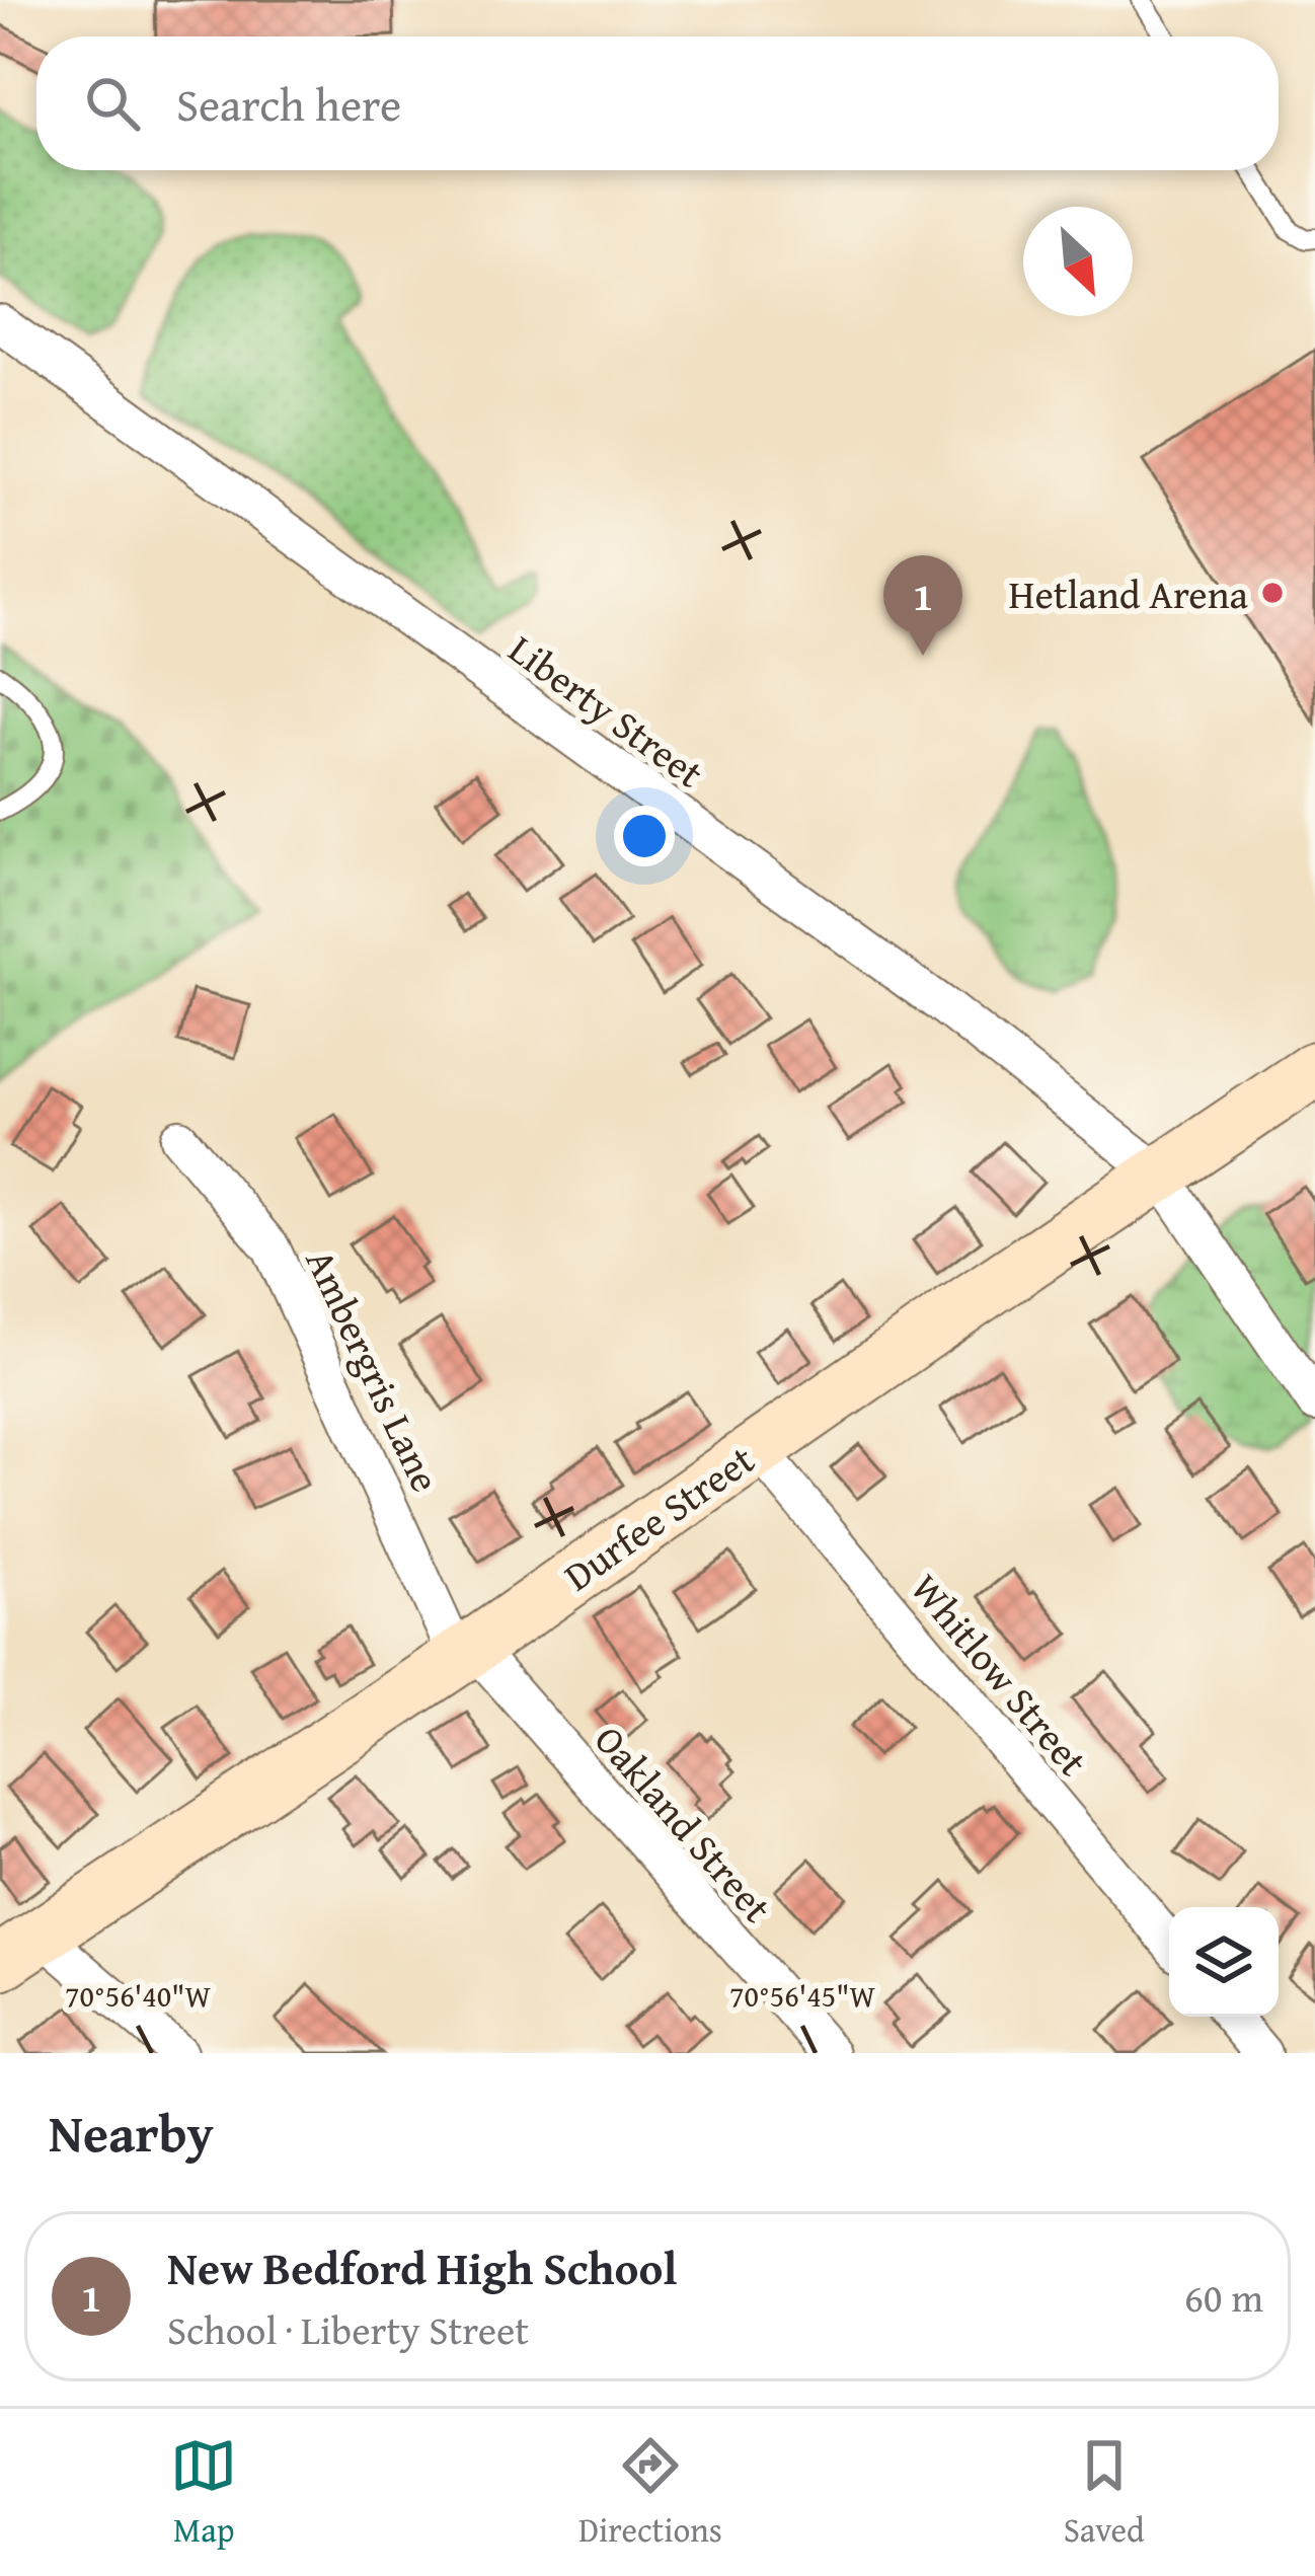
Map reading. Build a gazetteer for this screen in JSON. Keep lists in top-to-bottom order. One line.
{"streets":{"street":["Liberty Street","Ambergris Lane","Durfee Street","Whitlow Street","Oakland Street"]},"crossings":[["Liberty Street","Durfee Street"],["Ambergris Lane","Durfee Street"],["Ambergris Lane","Oakland Street"],["Durfee Street","Whitlow Street"],["Durfee Street","Oakland Street"]],"places":["Hetland Arena"],"north":"bottom right","page":{"search":"Search here","pins":"1","heading":"Nearby","list":[{"mark":"1","name":"New Bedford High School","note":"School · Liberty Street","value":"60 m"}],"nav":["Map","Directions","Saved"]},"coordinates":["70°56'40\"W","70°56'45\"W"]}
